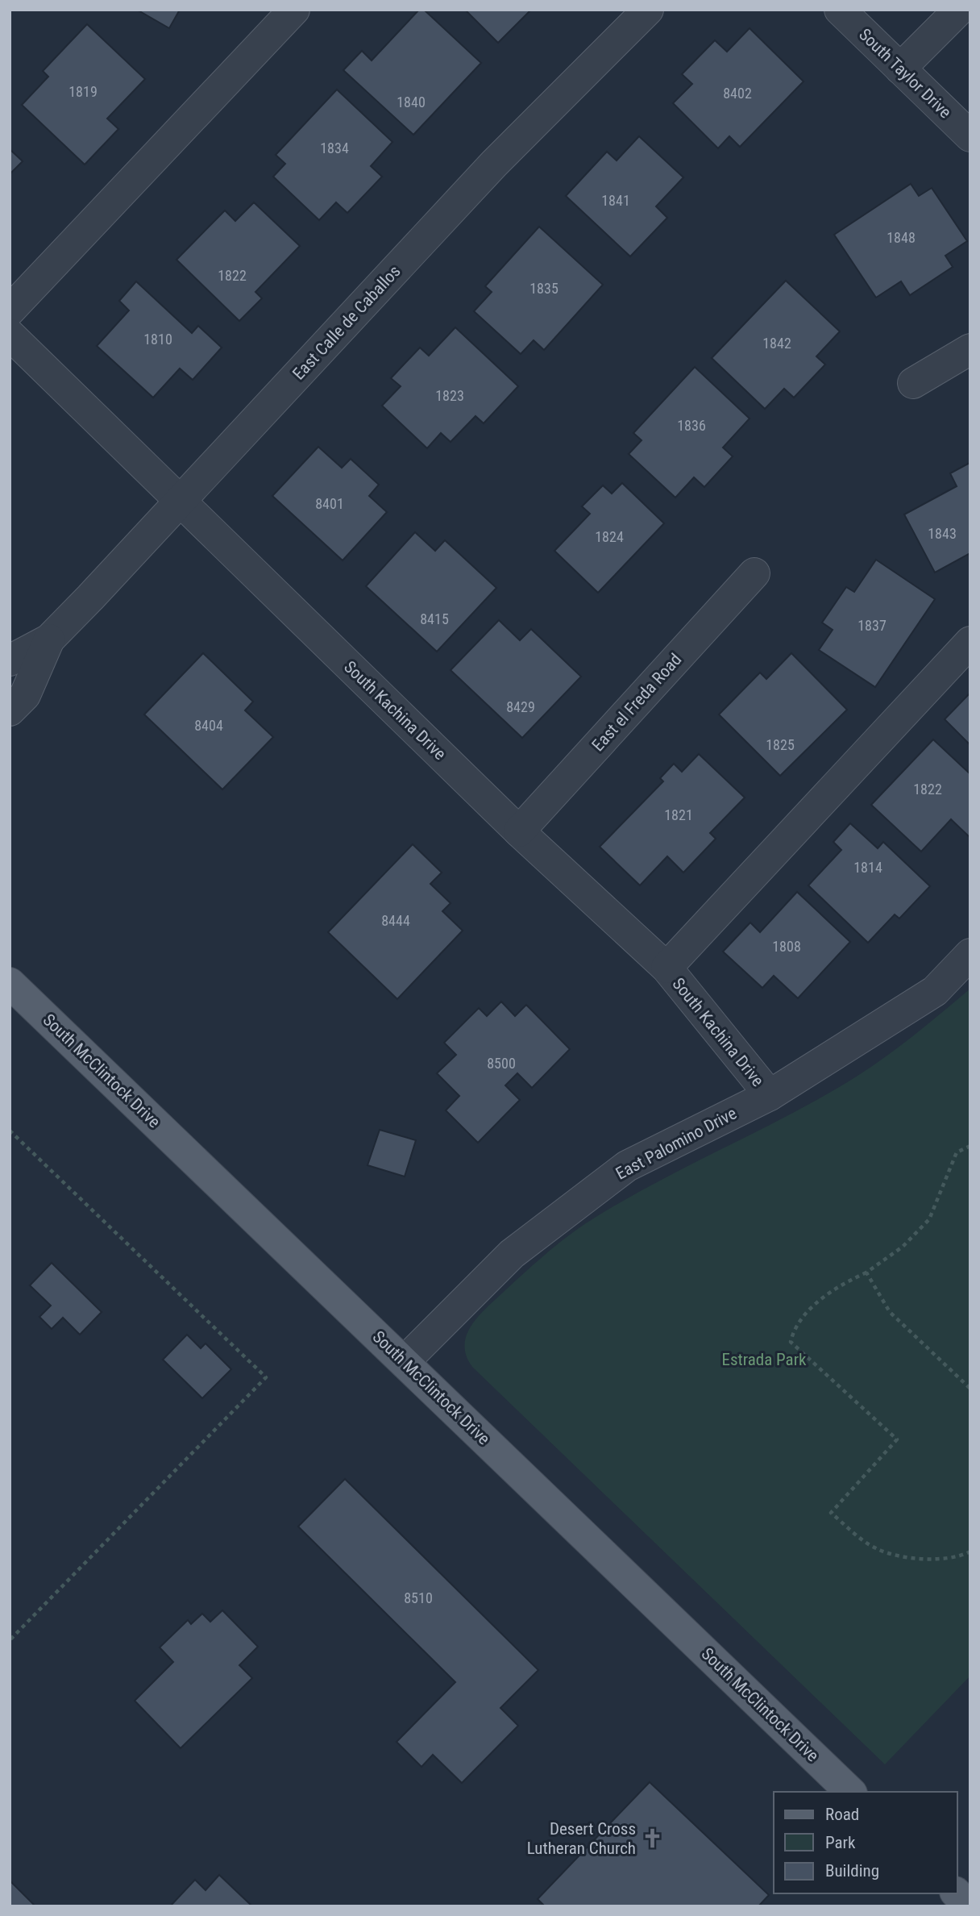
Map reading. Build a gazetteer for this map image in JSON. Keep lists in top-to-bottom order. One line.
{"streets":{"main road":["South McClintock Drive"],"street":["South Taylor Drive","East Calle de Caballos","East el Freda Road","South Kachina Drive","East Palomino Drive"]},"crossings":[["East Calle de Caballos","South Kachina Drive"],["East el Freda Road","South Kachina Drive"],["South Kachina Drive","East Palomino Drive"],["South McClintock Drive","East Palomino Drive"]],"parks":["Estrada Park"],"places":{"church":["Desert Cross Lutheran Church"]},"house_numbers":["1819","8402","1840","1834","1841","1848","1822","1835","1810","1842","1823","1836","8401","1843","1824","8415","1837","8429","8404","1825","1822","1821","1814","8444","1808","8500","8510"],"legend":["Road","Park","Building"]}
